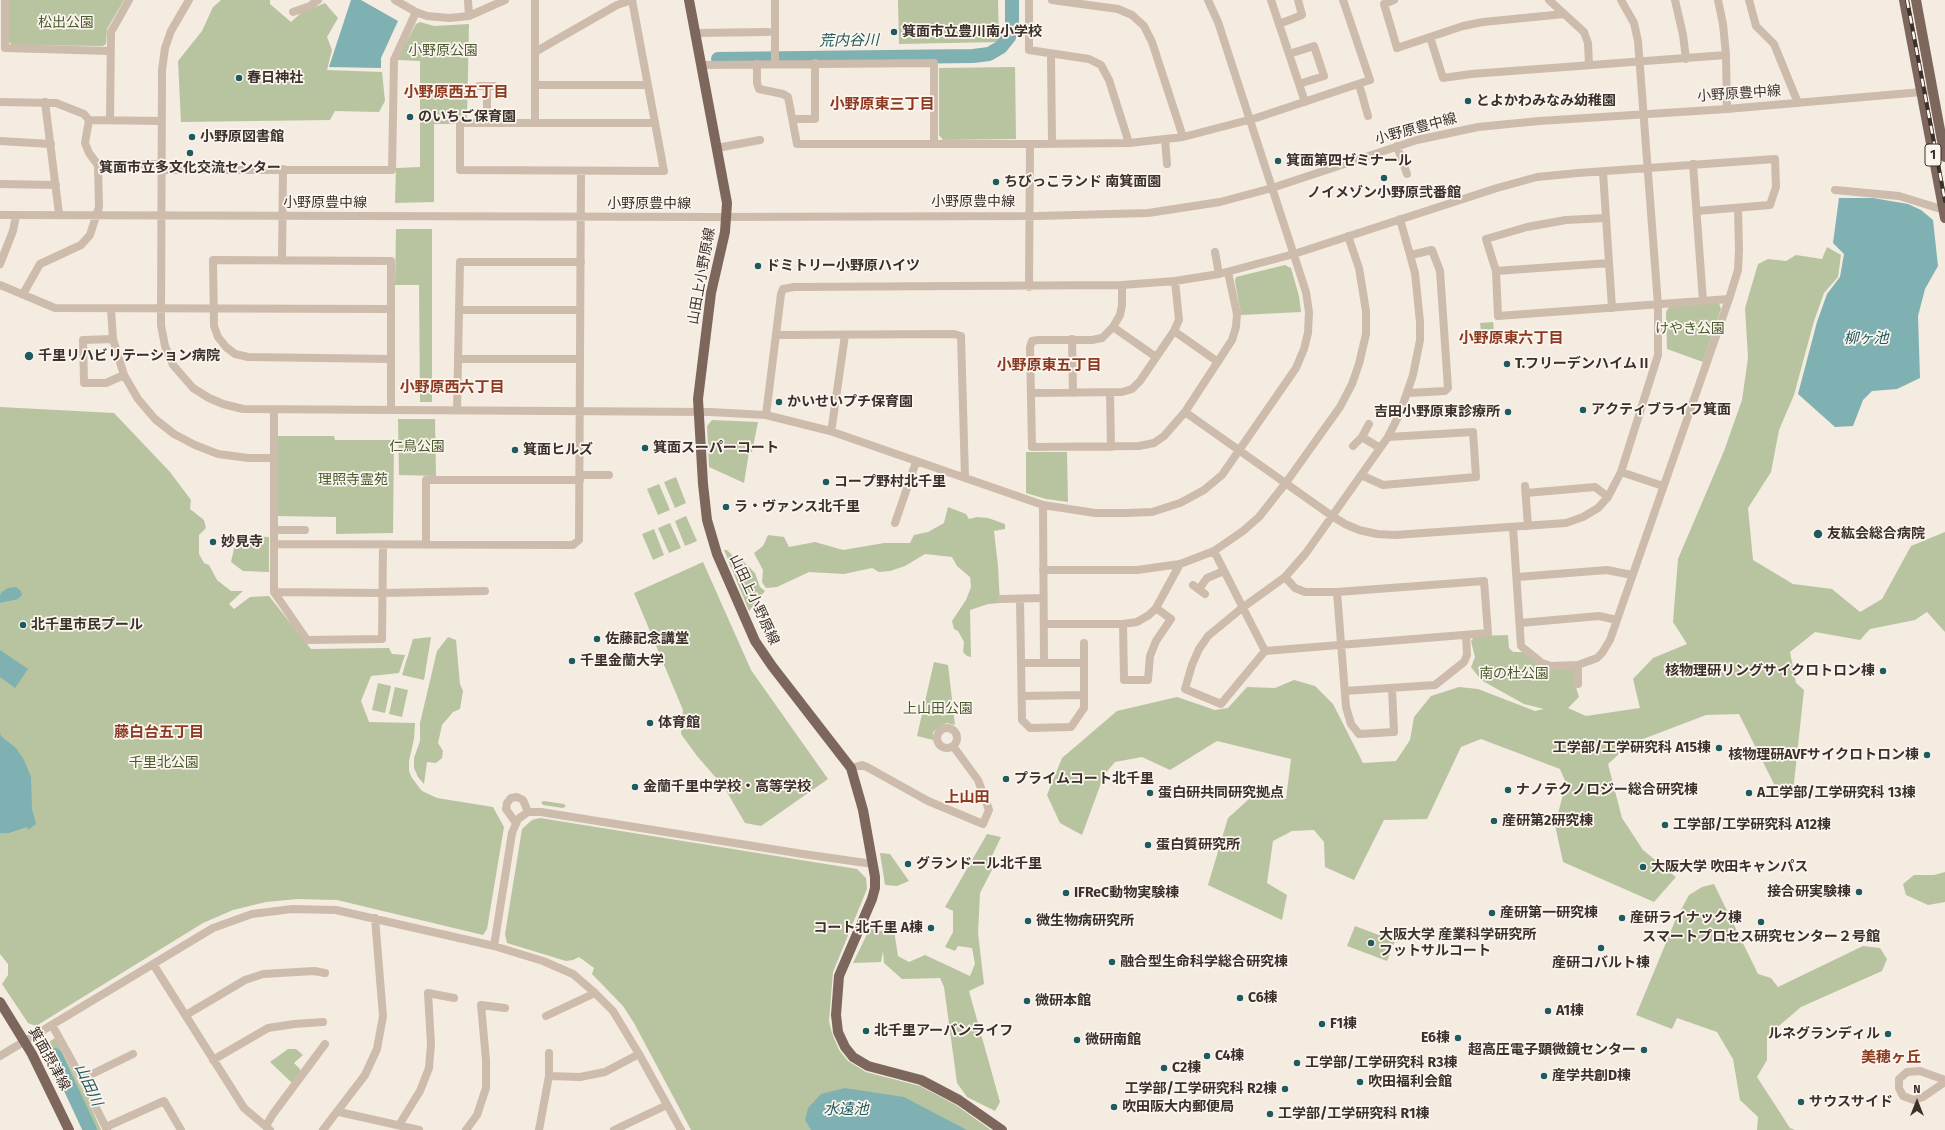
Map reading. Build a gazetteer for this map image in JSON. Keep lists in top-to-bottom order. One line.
{"streets":{"main road":["1","山田上小野原線","箕面摂津線"],"street":["小野原豊中線"]},"crossings":[["小野原豊中線","1"],["小野原豊中線","山田上小野原線"]],"districts":["小野原西五丁目","小野原東三丁目","小野原東六丁目","小野原東五丁目","小野原西六丁目","藤白台五丁目","上山田","美穂ヶ丘"],"water":["荒内谷川","柳ヶ池","山田川","水遠池"],"parks":["松出公園","小野原公園","けやき公園","仁鳥公園","理照寺霊苑","南の杜公園","上山田公園","千里北公園"],"places":["箕面市立豊川南小学校","春日神社","とよかわみなみ幼稚園","のいちご保育園","小野原図書館","箕面市立多文化交流センター","箕面第四ゼミナール","ノイメゾン小野原弐番館","ちびっこランド 南箕面園","ドミトリー小野原ハイツ","千里リハビリテーション病院","T.フリーデンハイムⅡ","かいせいプチ保育園","アクティブライフ箕面","吉田小野原東診療所","箕面スーパーコート","箕面ヒルズ","コープ野村北千里","ラ・ヴァンス北千里","友紘会総合病院","妙見寺","北千里市民プール","佐藤記念講堂","千里金蘭大学","核物理研リングサイクロトロン棟","体育館","工学部/工学研究科 A15棟","核物理研AVFサイクロトロン棟","プライムコート北千里","金蘭千里中学校・高等学校","ナノテクノロジー総合研究棟","蛋白研共同研究拠点","A工学部/工学研究科 13棟","産研第2研究棟","工学部/工学研究科 A12棟","蛋白質研究所","グランドール北千里","大阪大学 吹田キャンパス","接合研実験棟","IFReC動物実験棟","産研第一研究棟","産研ライナック棟","微生物病研究所","スマートプロセス研究センター２号館","コート北千里 A棟","大阪大学 産業科学研究所 フットサルコート","産研コバルト棟","融合型生命科学総合研究棟","C6棟","微研本館","A1棟","F1棟","北千里アーバンライフ","ルネグランディル","E6棟","微研南館","超高圧電子顕微鏡センター","C4棟","工学部/工学研究科 R3棟","C2棟","産学共創D棟","吹田福利会館","工学部/工学研究科 R2棟","サウスサイド","吹田阪大内郵便局","工学部/工学研究科 R1棟"],"north":"top"}
